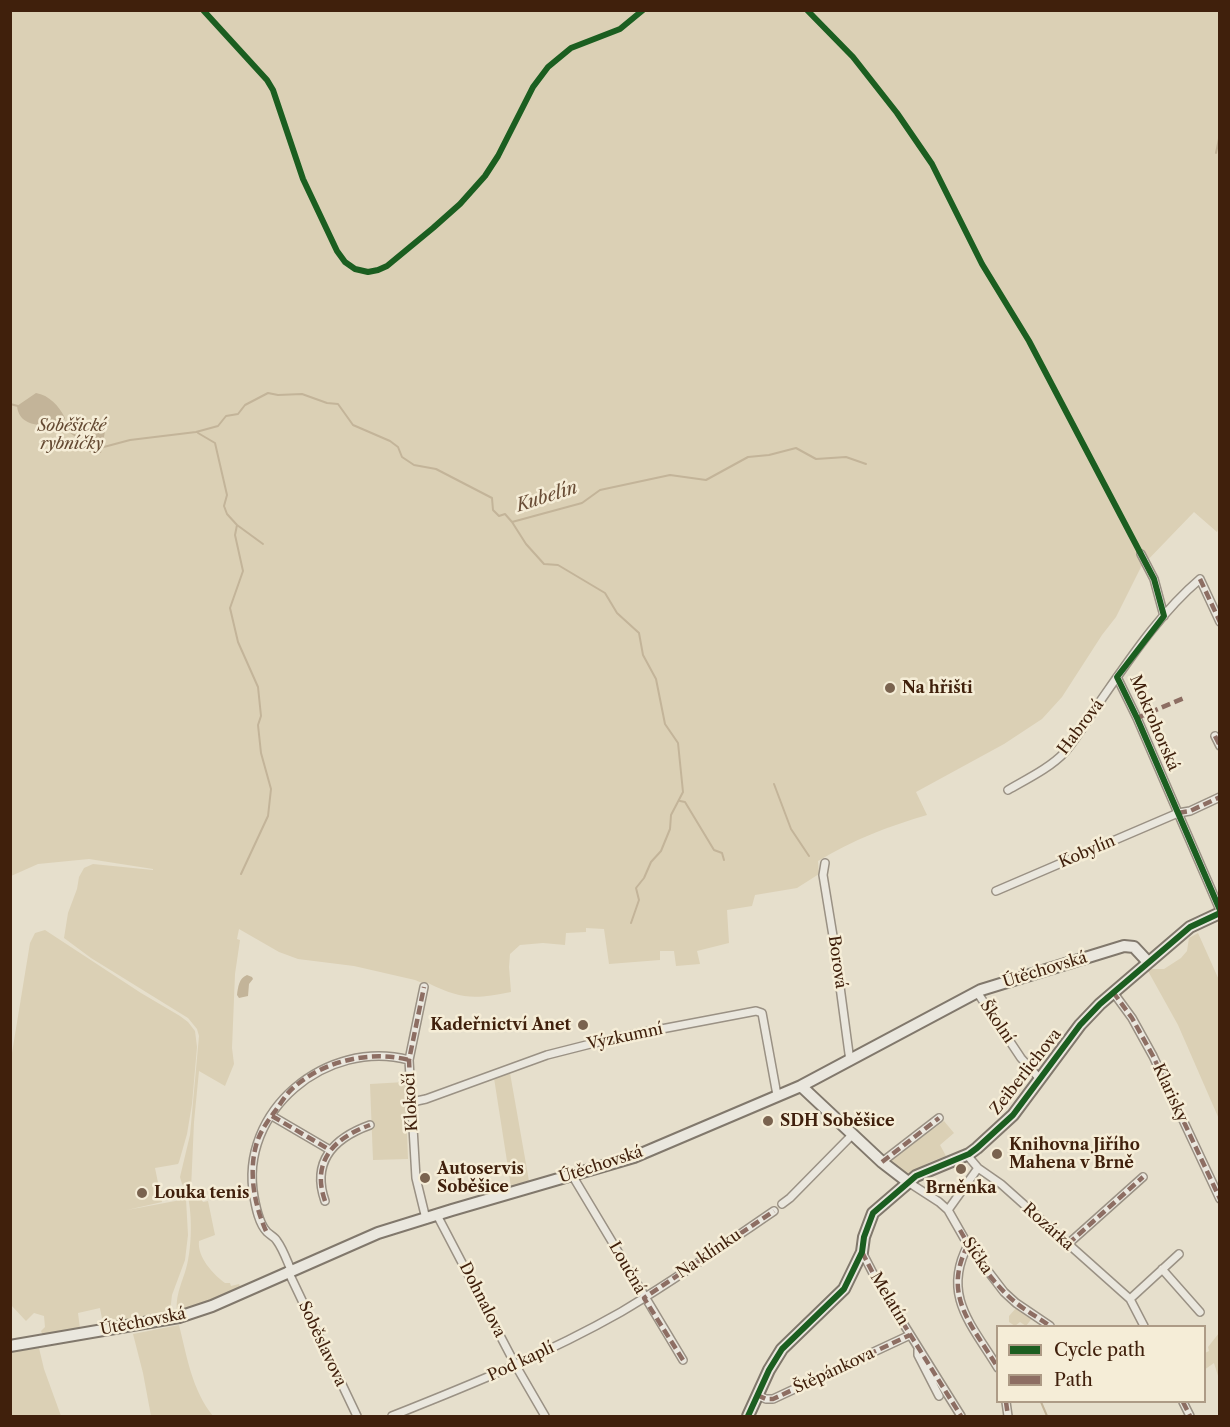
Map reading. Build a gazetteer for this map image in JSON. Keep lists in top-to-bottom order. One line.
{"streets":{"street":["Mokrohorská","Habrová","Kobylín","Borová","Útěchovská","Školní","Výzkumní","Zeiberlichova","Klarisky","Klokočí","Rozárka","Na klínku","Síčka","Loučná","Melatín","Dohnalova","Soběslavova","Pod kaplí","Štěpánkova"]},"crossings":[["Mokrohorská","Habrová"],["Mokrohorská","Kobylín"],["Mokrohorská","Zeiberlichova"],["Borová","Útěchovská"],["Útěchovská","Školní"],["Útěchovská","Výzkumní"],["Útěchovská","Zeiberlichova"],["Útěchovská","Klokočí"],["Útěchovská","Loučná"],["Útěchovská","Dohnalova"],["Útěchovská","Soběslavova"],["Školní","Zeiberlichova"],["Výzkumní","Klokočí"],["Zeiberlichova","Klarisky"],["Zeiberlichova","Rozárka"],["Zeiberlichova","Síčka"],["Zeiberlichova","Melatín"],["Zeiberlichova","Štěpánkova"],["Klokočí","Soběslavova"],["Na klínku","Loučná"],["Na klínku","Pod kaplí"],["Loučná","Pod kaplí"],["Melatín","Štěpánkova"],["Dohnalova","Pod kaplí"]],"water":["Kubelín"],"parks":["Soběšické rybníčky"],"places":["Na hřišti","Kadeřnictví Anet","SDH Soběšice","Knihovna Jiřího Mahena v Brně","Brněnka","Autoservis Soběšice","Louka tenis"],"legend":["Cycle path","Path"]}
